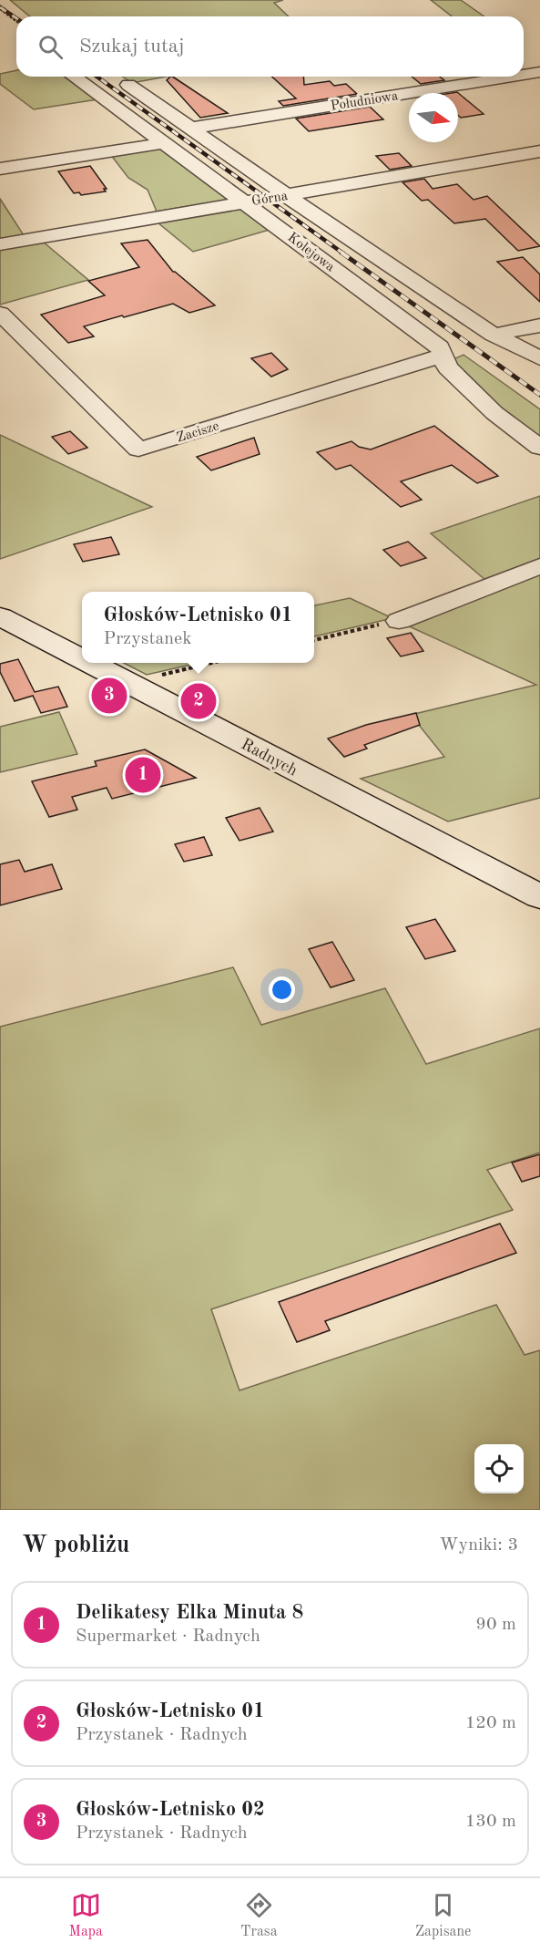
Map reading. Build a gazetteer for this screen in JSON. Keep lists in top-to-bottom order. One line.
{"streets":{"street":["Południowa","Górna","Kolejowa","Zacisze","Radnych"]},"crossings":[["Południowa","Kolejowa"],["Górna","Kolejowa"],["Kolejowa","Zacisze"]],"north":"right","page":{"search":"Szukaj tutaj","popup":["Głosków-Letnisko 01","Przystanek"],"pins":["3","2","1"],"heading":["W pobliżu","Wyniki: 3"],"list":[{"mark":"1","name":"Delikatesy Elka Minuta 8","note":"Supermarket · Radnych","value":"90 m"},{"mark":"2","name":"Głosków-Letnisko 01","note":"Przystanek · Radnych","value":"120 m"},{"mark":"3","name":"Głosków-Letnisko 02","note":"Przystanek · Radnych","value":"130 m"}],"nav":["Mapa","Trasa","Zapisane"]}}
